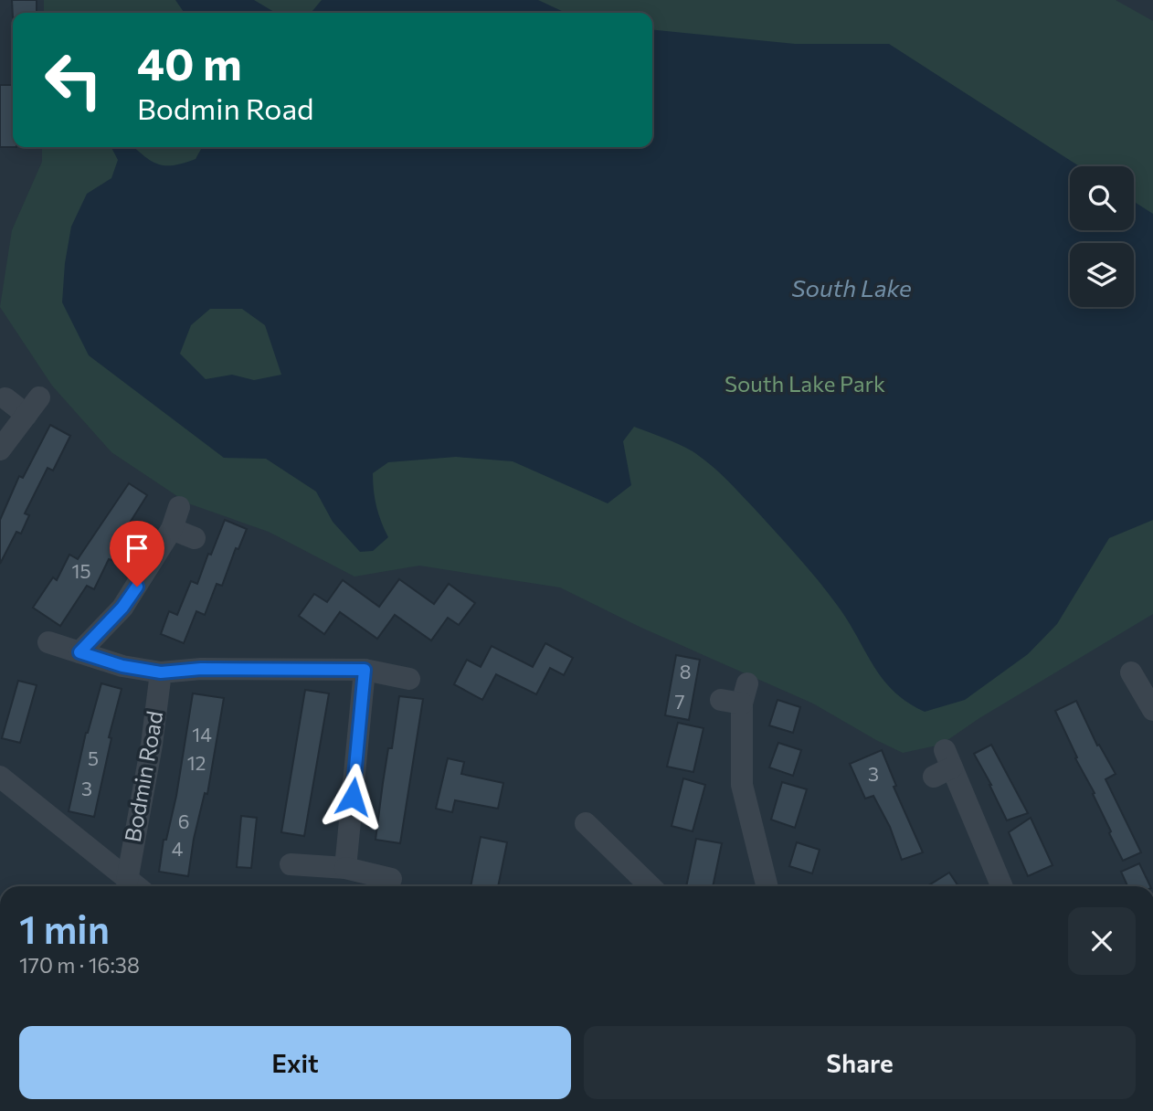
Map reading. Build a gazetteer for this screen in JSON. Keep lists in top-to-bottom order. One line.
{"streets":{"street":["Bodmin Road"]},"water":["South Lake"],"parks":["South Lake Park"],"house_numbers":["15","8","7","14","5","12","3","3","6","4"],"page":{"turn":["40 m","Bodmin Road"],"heading":["1 min","170 m · 16:38"],"buttons":["Exit","Share"]}}
